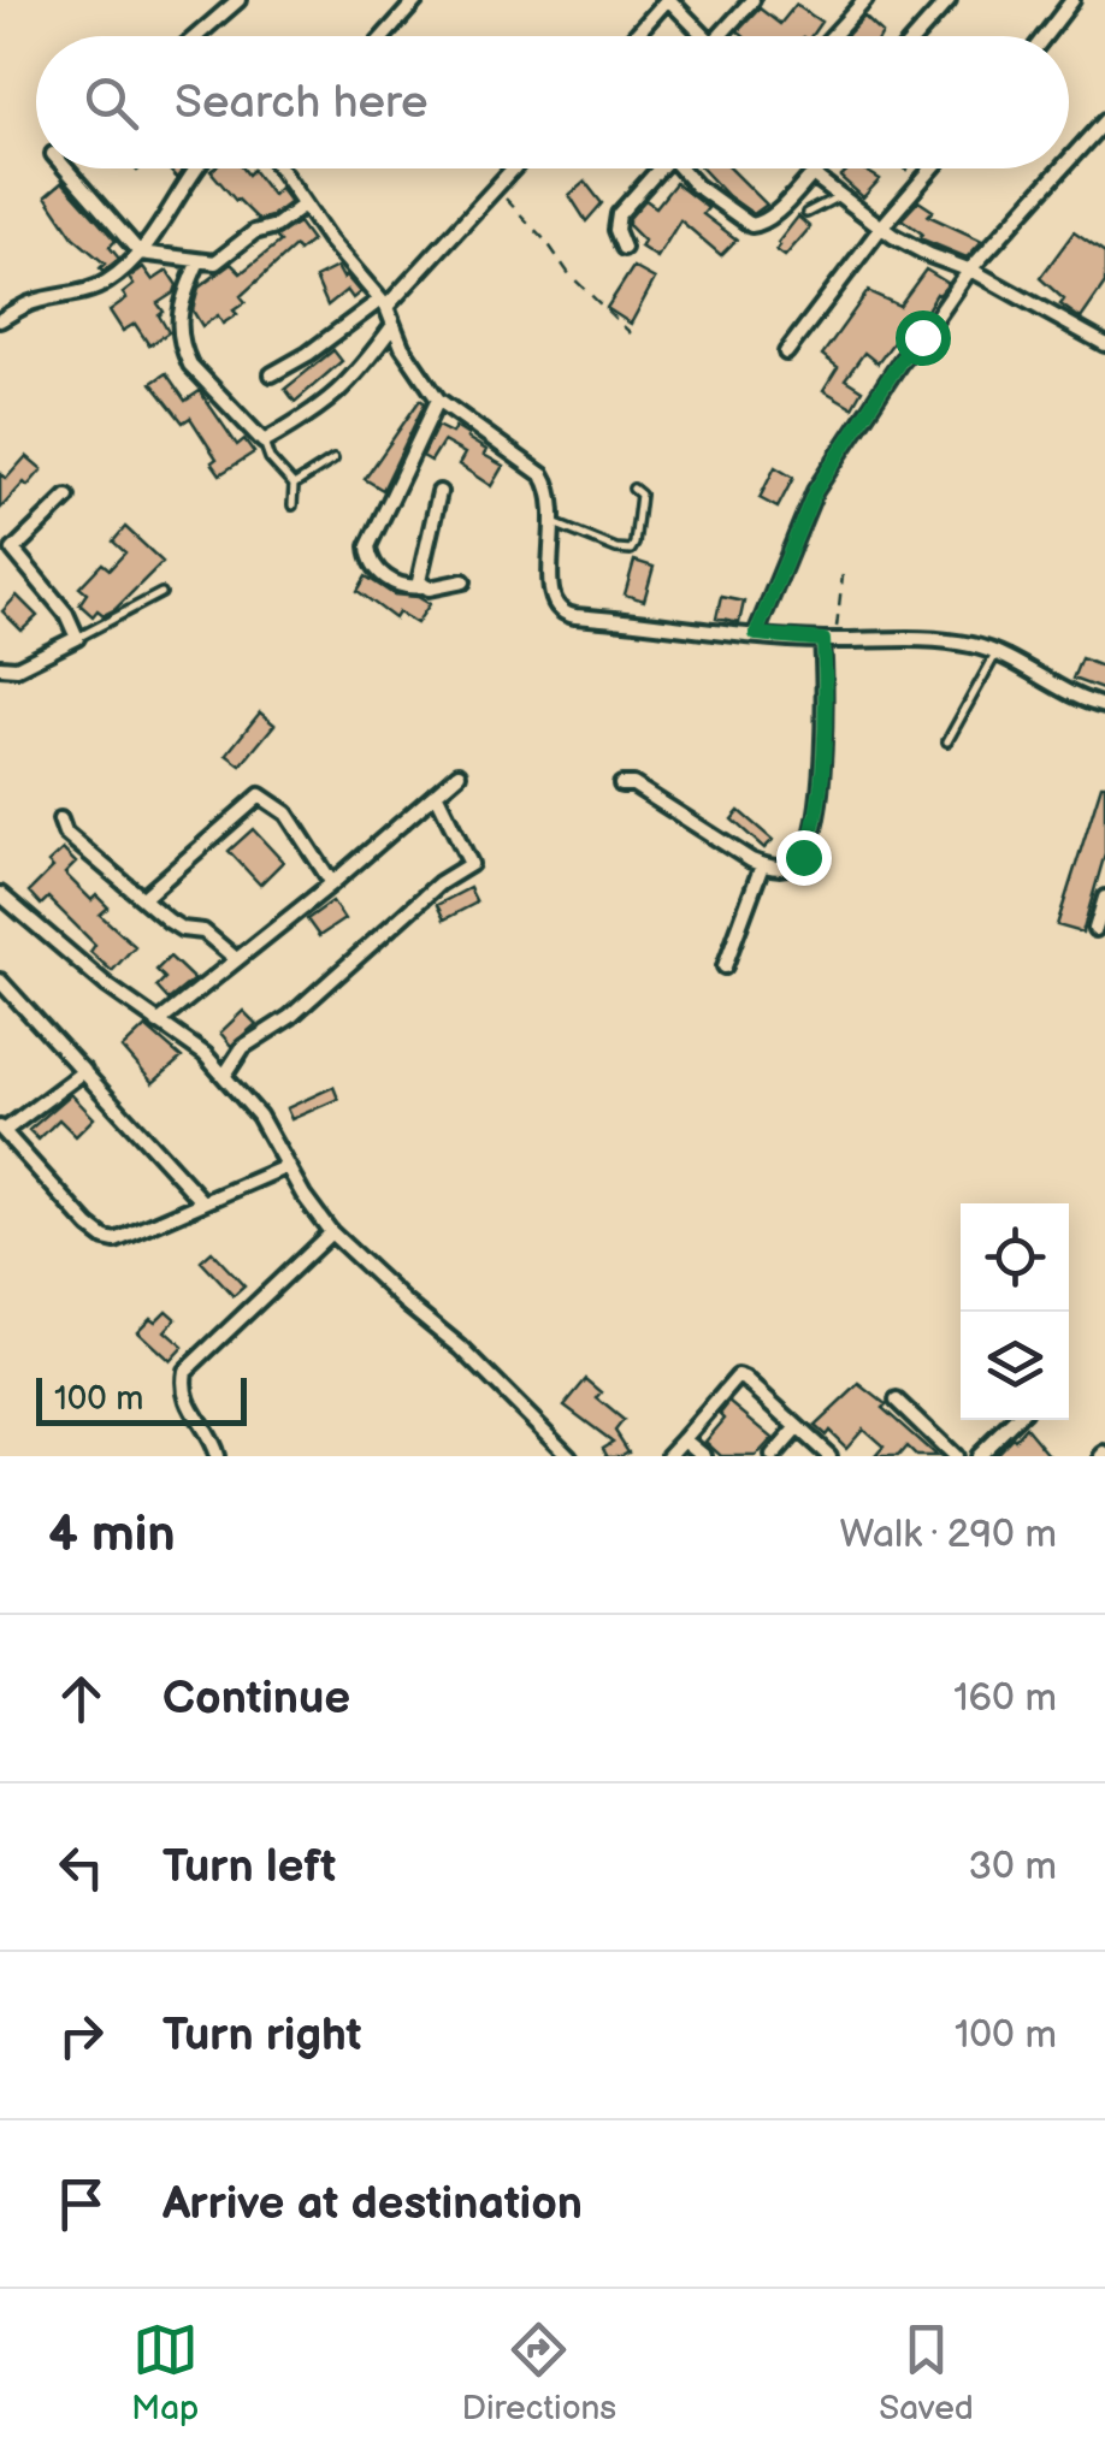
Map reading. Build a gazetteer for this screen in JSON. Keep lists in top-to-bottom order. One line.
{"scale_bar":"100 m","page":{"search":"Search here","scale":"100 m","heading":["4 min","Walk · 290 m"],"list":[["Continue","160 m"],["Turn left","30 m"],["Turn right","100 m"],"Arrive at destination"],"nav":["Map","Directions","Saved"]}}
